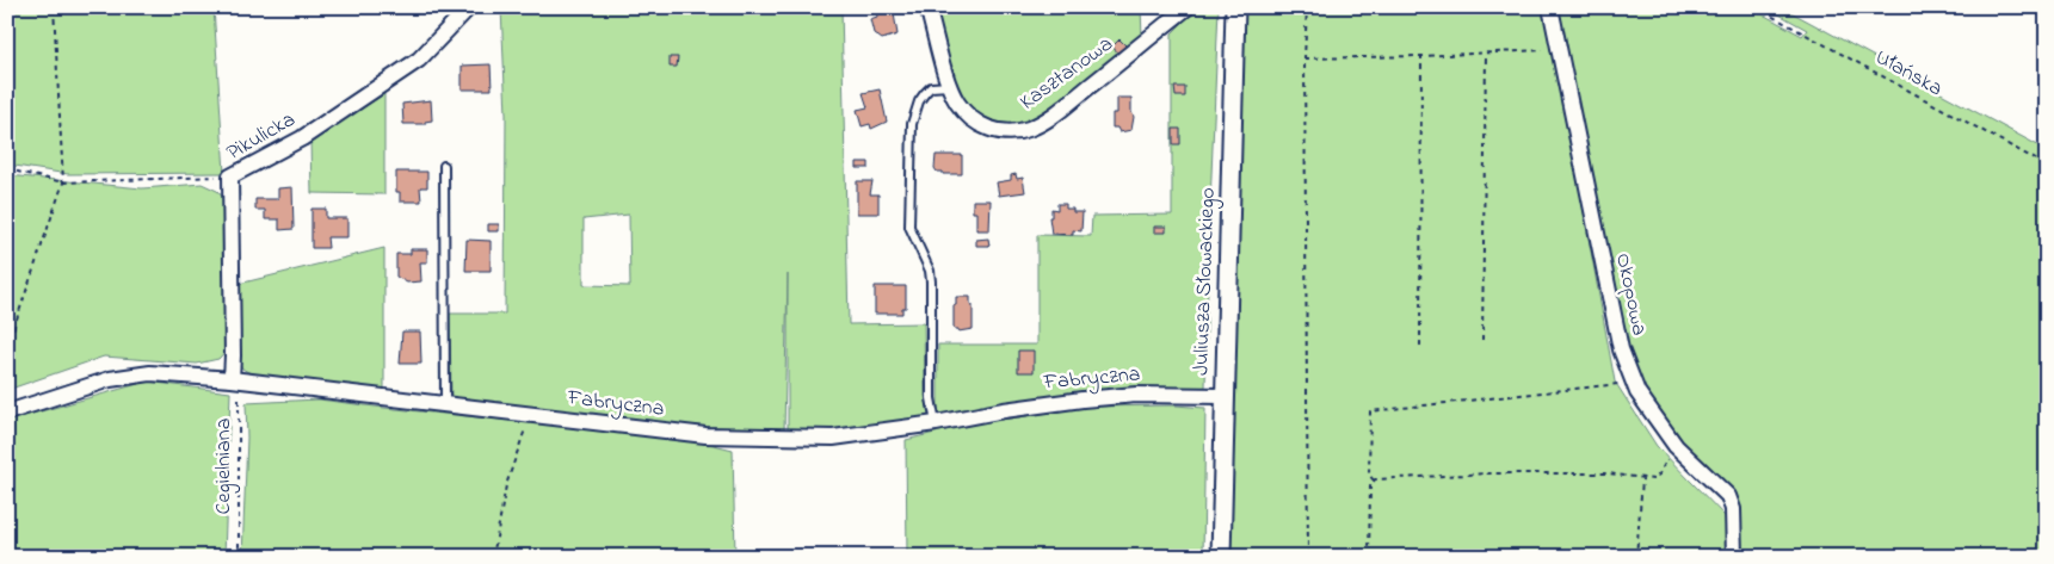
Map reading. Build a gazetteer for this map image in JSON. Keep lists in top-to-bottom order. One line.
{"streets":{"street":["Kasztanowa","Pikulicka","Juliusza Słowackiego","Okopowa","Fabryczna"],"path":["Ułańska","Cegielniana"]},"crossings":[["Pikulicka","Fabryczna"],["Pikulicka","Cegielniana"],["Juliusza Słowackiego","Fabryczna"],["Fabryczna","Cegielniana"]]}
